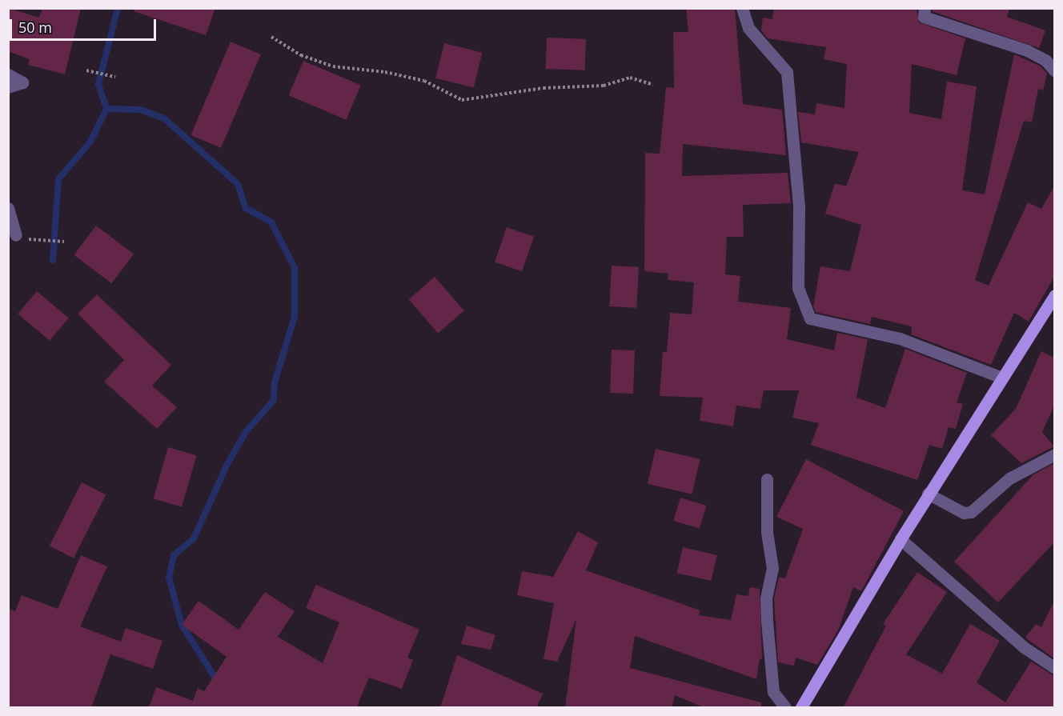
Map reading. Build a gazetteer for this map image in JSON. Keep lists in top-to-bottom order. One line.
{"scale_bar":"50 m"}
